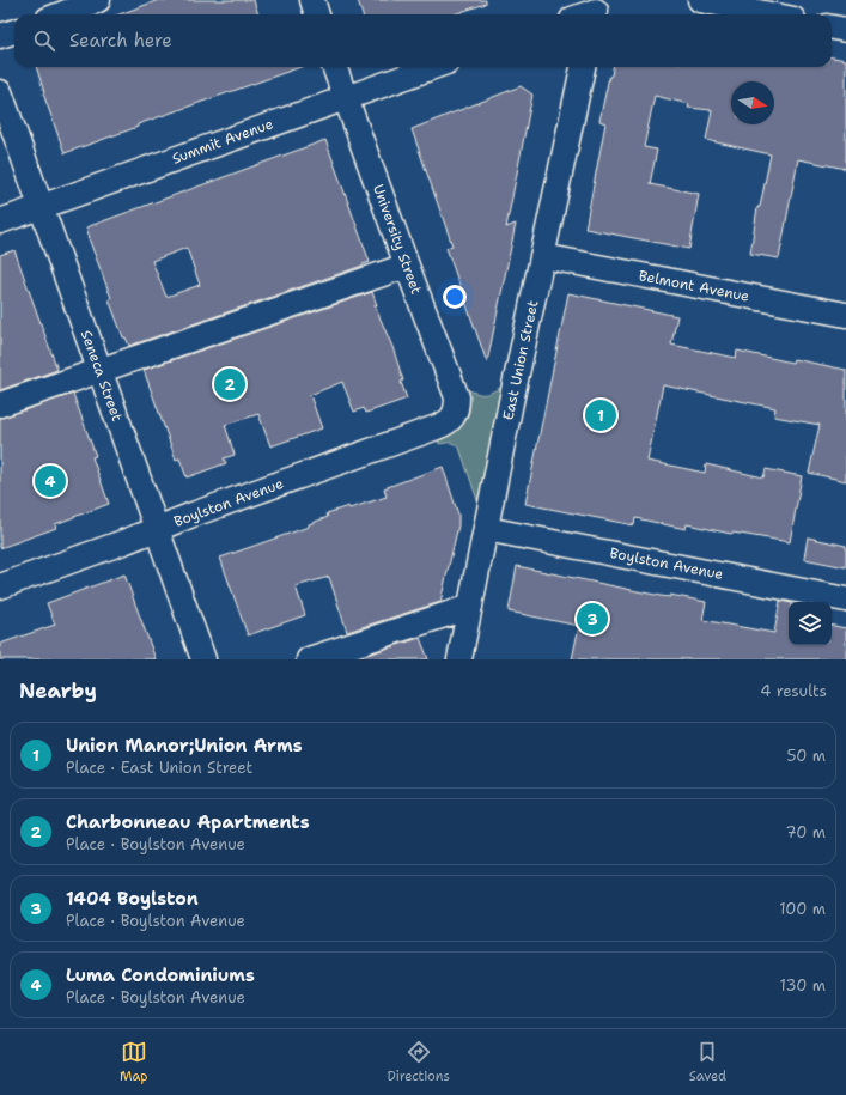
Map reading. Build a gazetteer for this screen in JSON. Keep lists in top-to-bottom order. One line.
{"streets":{"street":["Summit Avenue","University Street","Belmont Avenue","East Union Street","Seneca Street","Boylston Avenue"]},"crossings":[["Summit Avenue","University Street"],["Summit Avenue","Seneca Street"],["University Street","Boylston Avenue"],["Belmont Avenue","East Union Street"],["East Union Street","Boylston Avenue"],["Seneca Street","Boylston Avenue"]],"north":"right","page":{"search":"Search here","pins":["2","1","4","3"],"heading":["Nearby","4 results"],"list":[{"mark":"1","name":"Union Manor;Union Arms","note":"Place · East Union Street","value":"50 m"},{"mark":"2","name":"Charbonneau Apartments","note":"Place · Boylston Avenue","value":"70 m"},{"mark":"3","name":"1404 Boylston","note":"Place · Boylston Avenue","value":"100 m"},{"mark":"4","name":"Luma Condominiums","note":"Place · Boylston Avenue","value":"130 m"}],"nav":["Map","Directions","Saved"]}}
